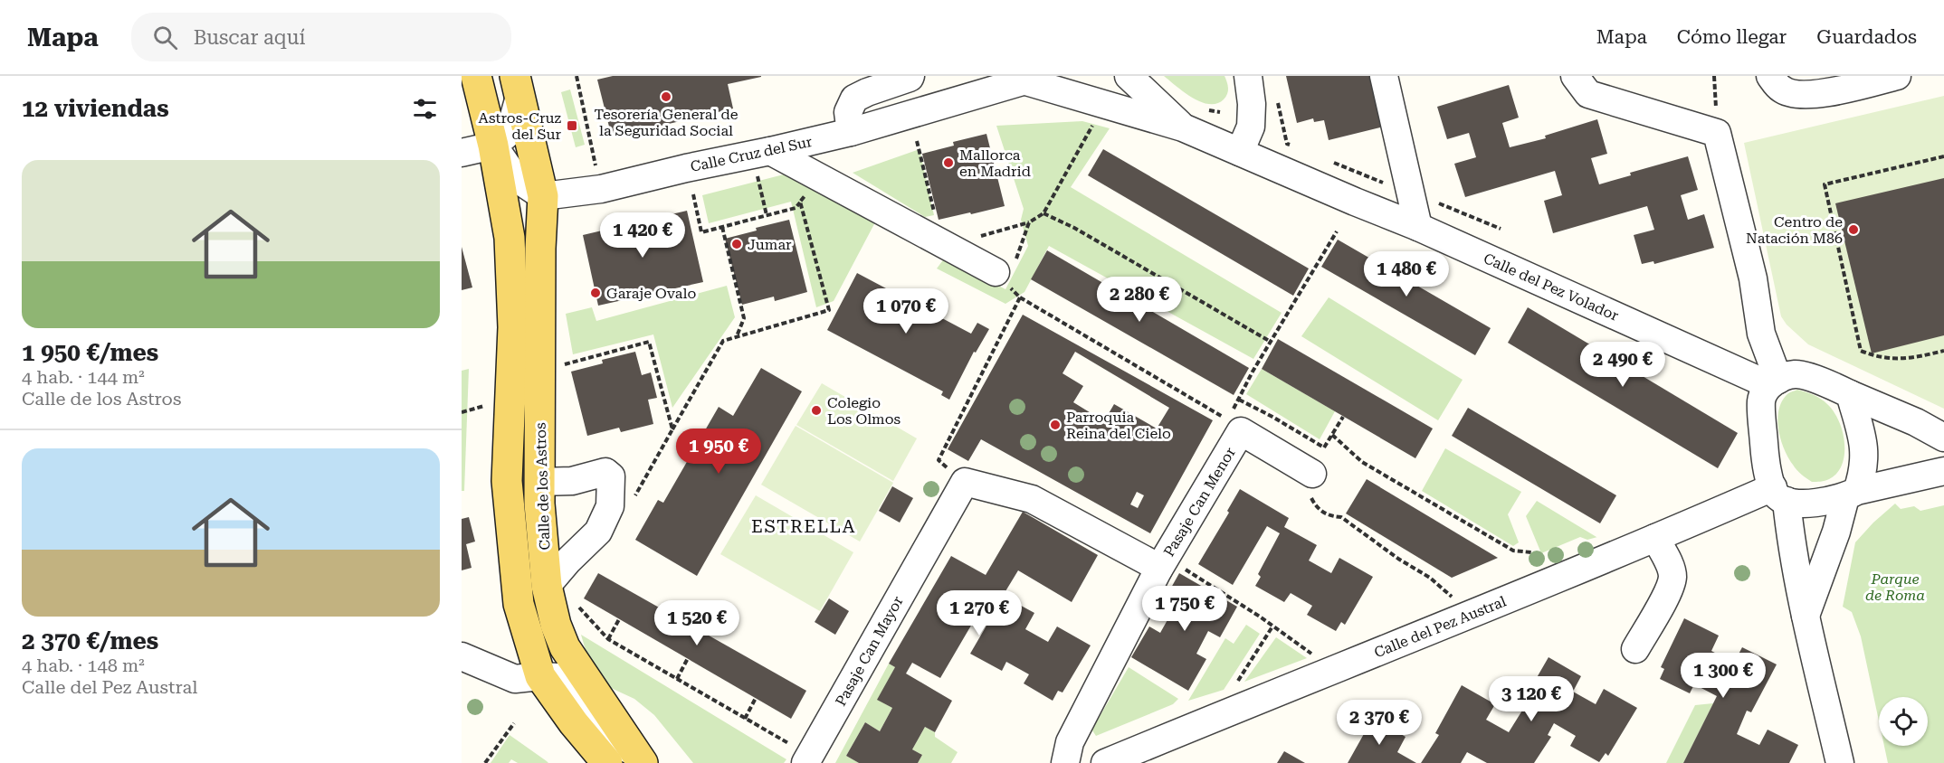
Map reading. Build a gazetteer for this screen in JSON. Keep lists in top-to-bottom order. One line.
{"streets":{"main road":["Calle de los Astros"],"street":["Calle Cruz del Sur","Calle del Pez Volador","Pasaje Can Menor","Calle del Pez Austral","Pasaje Can Mayor"]},"crossings":[["Calle Cruz del Sur","Calle del Pez Volador"],["Calle Cruz del Sur","Calle de los Astros"],["Calle del Pez Volador","Calle del Pez Austral"]],"districts":["ESTRELLA"],"parks":["Parque de Roma"],"places":{"other":["Tesorería General de la Seguridad Social","Mallorca en Madrid","Centro de Natación M86","Jumar","Garaje Ovalo","Colegio Los Olmos","Parroquia Reina del Cielo"],"transit":["Astros-Cruz del Sur"]},"page":{"header":"Mapa","search":"Buscar aquí","nav":["Mapa","Cómo llegar","Guardados"],"heading":"12 viviendas","list":[{"name":"1 950 €/mes","note":"4 hab. · 144 m² · Calle de los Astros"},{"name":"2 370 €/mes","note":"4 hab. · 148 m² · Calle del Pez Austral"}],"price":["1 420 €","1 480 €","2 280 €","1 070 €","2 490 €","1 950 €","1 750 €","1 270 €","1 520 €","1 300 €","3 120 €","2 370 €"]}}
